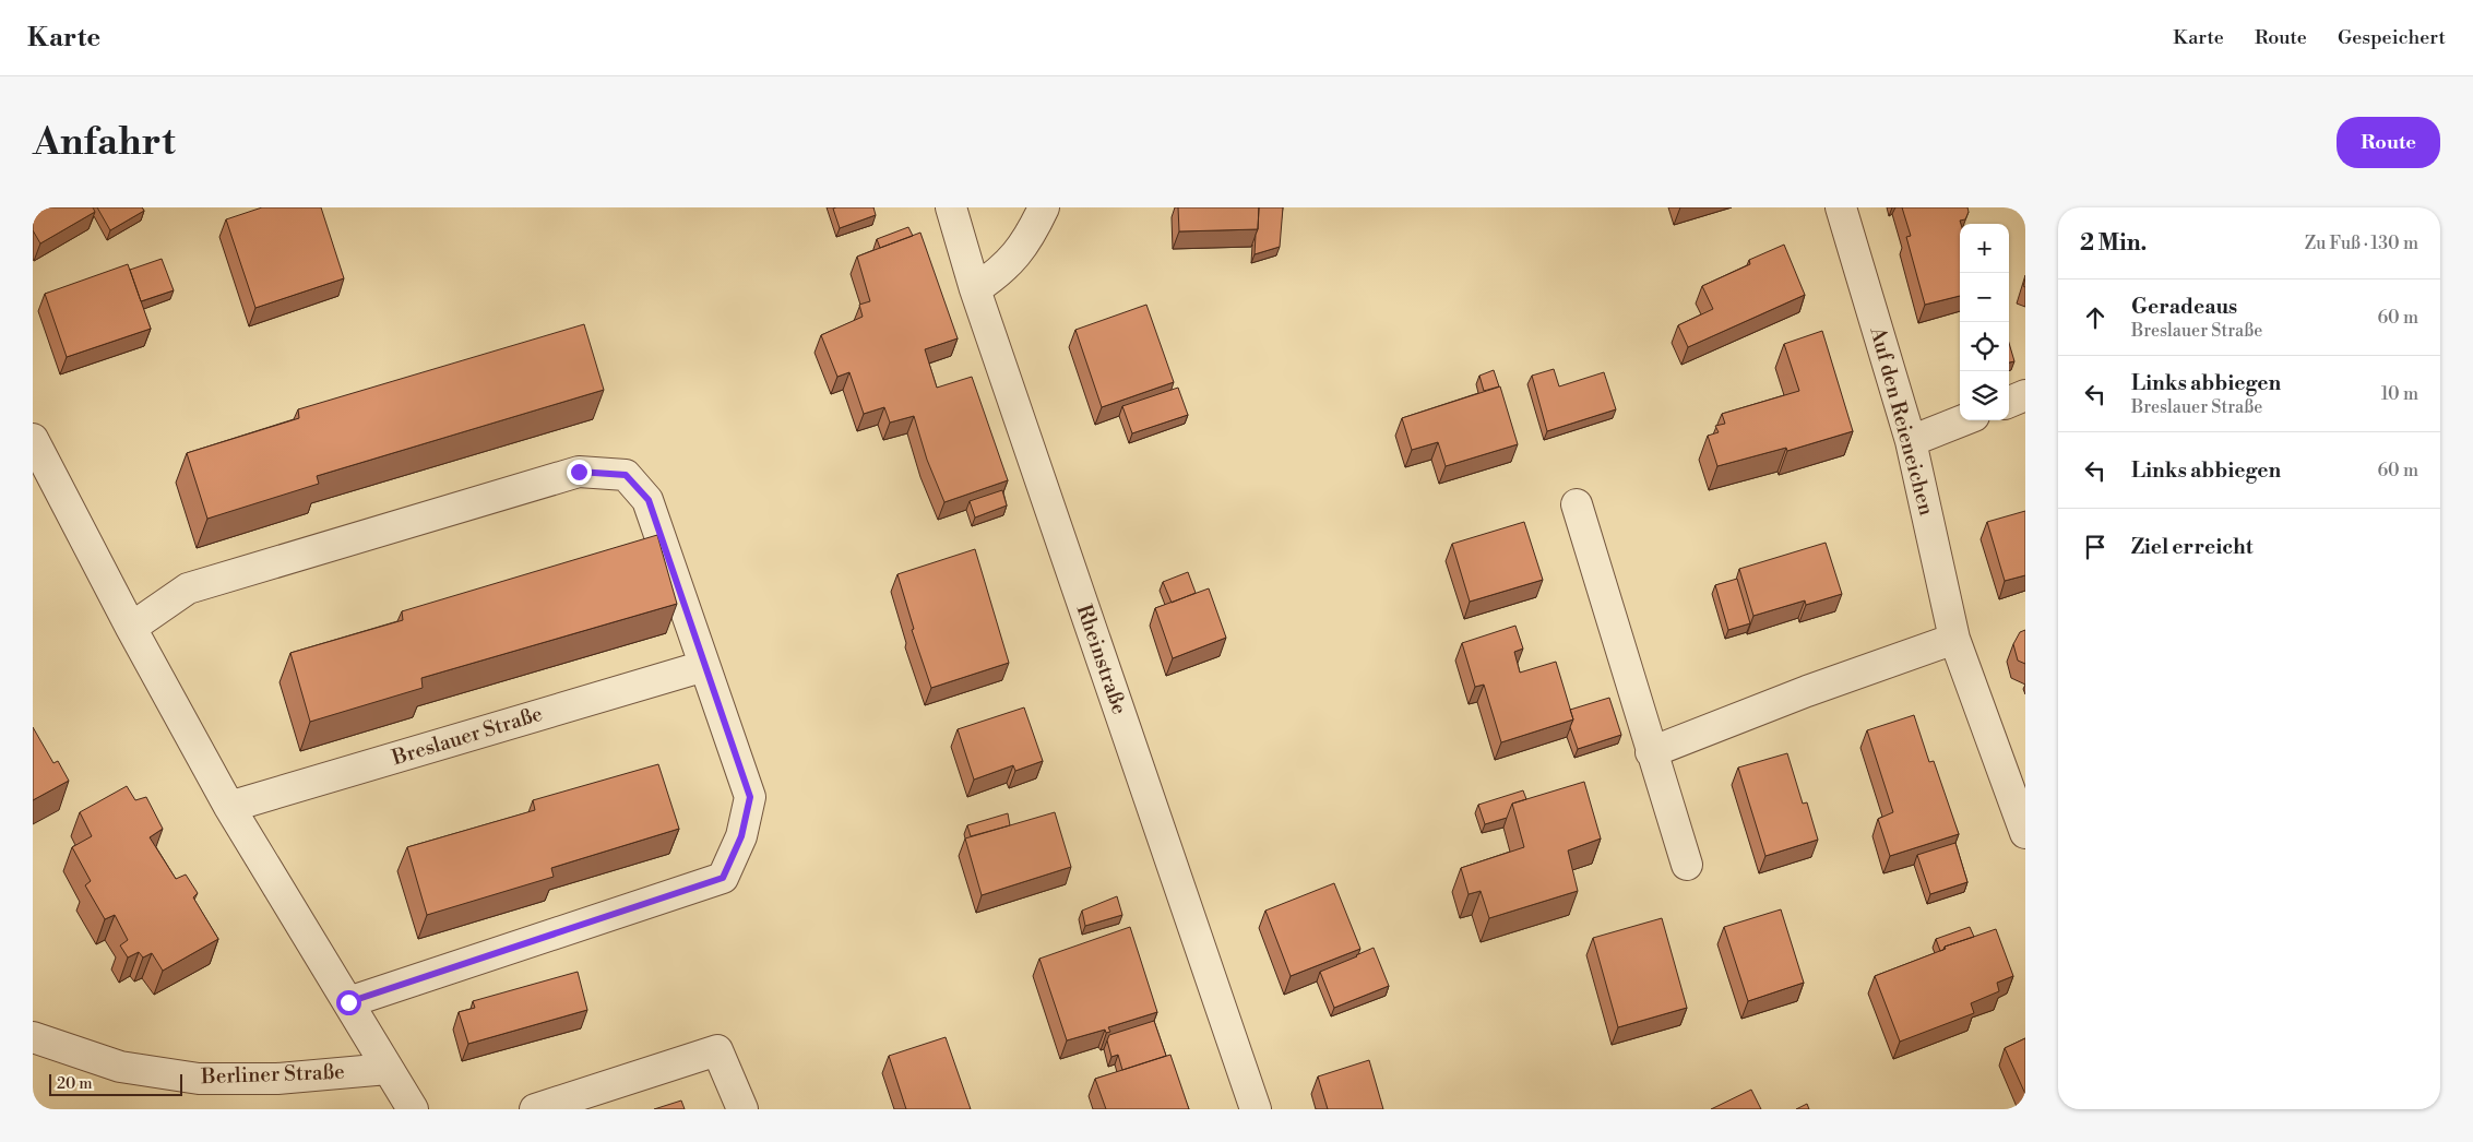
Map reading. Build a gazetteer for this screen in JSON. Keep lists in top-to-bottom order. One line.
{"streets":{"street":["Auf den Reieneichen","Rheinstraße","Breslauer Straße","Berliner Straße"]},"scale_bar":"20 m","page":{"header":"Karte","nav":["Karte","Route","Gespeichert"],"buttons":"Route","title":"Anfahrt","heading":["2 Min.","Zu Fuß · 130 m"],"map_buttons":["+","−"],"list":[["Geradeaus","Breslauer Straße","60 m"],["Links abbiegen","Breslauer Straße","10 m"],["Links abbiegen","60 m"],"Ziel erreicht"],"scale":"20 m"}}
